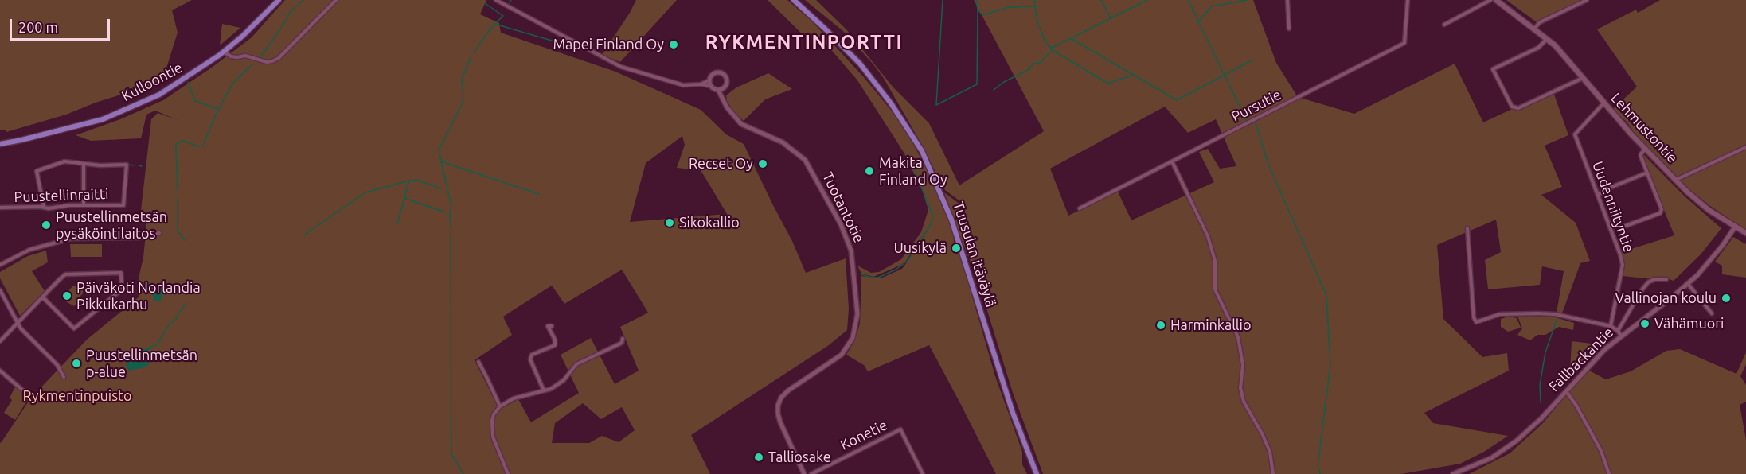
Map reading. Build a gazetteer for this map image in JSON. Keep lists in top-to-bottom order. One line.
{"streets":{"main road":["Kulloontie","Lehmustontie","Tuusulan itäväylä"],"street":["Pursutie","Puustellinraitti","Uudenniityntie","Tuotantotie","Fallbackantie","Konetie"]},"crossings":[["Lehmustontie","Uudenniityntie"],["Lehmustontie","Fallbackantie"]],"districts":["RYKMENTINPORTTI"],"parks":["Rykmentinpuisto"],"places":["Mapei Finland Oy","Recset Oy","Makita Finland Oy","Sikokallio","Puustellinmetsän pysäköintilaitos","Uusikylä","Päiväkoti Norlandia Pikkukarhu","Vallinojan koulu","Vähämuori","Harminkallio","Puustellinmetsän p-alue","Talliosake"],"scale_bar":"200 m"}
